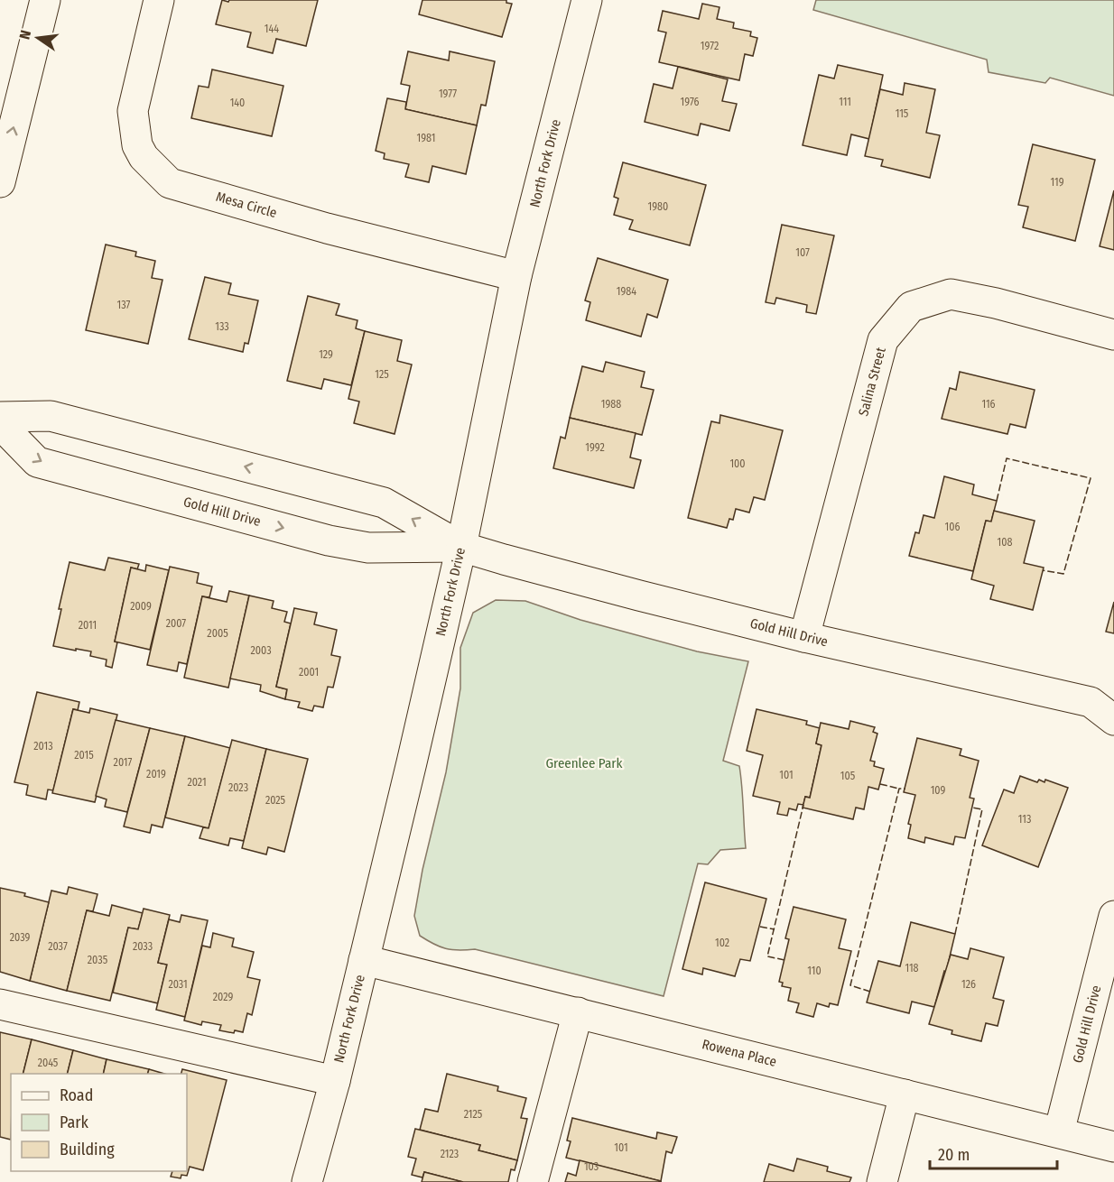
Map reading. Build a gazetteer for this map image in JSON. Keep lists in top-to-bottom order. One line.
{"streets":{"street":["North Fork Drive","Mesa Circle","Salina Street","Gold Hill Drive","Rowena Place"]},"crossings":[["North Fork Drive","Mesa Circle"],["North Fork Drive","Gold Hill Drive"],["North Fork Drive","Rowena Place"],["Salina Street","Gold Hill Drive"],["Gold Hill Drive","Rowena Place"]],"parks":["Greenlee Park"],"house_numbers":["144","1972","1977","1976","111","140","115","1981","119","1980","107","1984","137","133","129","125","1988","116","1992","100","106","108","2009","2007","2011","2005","2003","2001","2013","2015","2017","2019","101","105","2021","2023","109","2025","113","2039","102","2037","2033","2035","118","110","2031","126","2029","2045","2125","101","2123","103"],"legend":["Road","Park","Building"],"scale_bar":"20 m","north":"left"}
